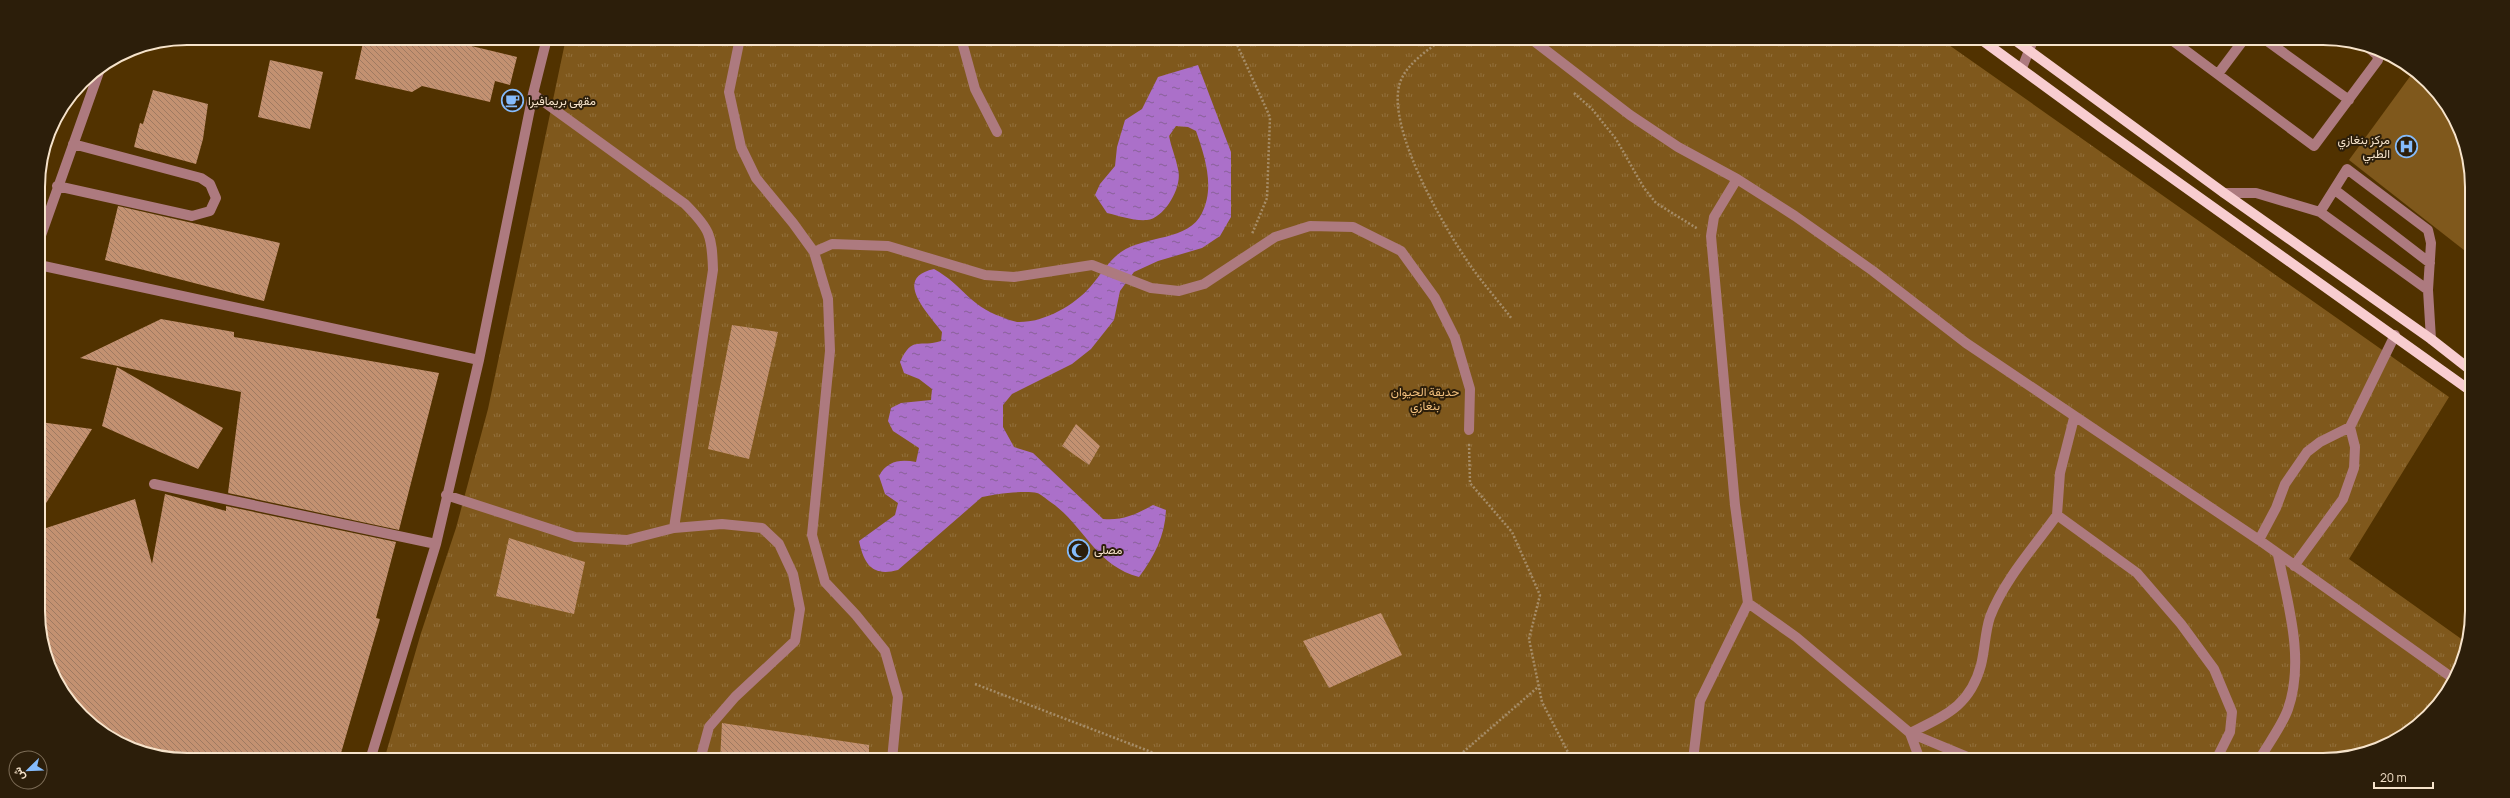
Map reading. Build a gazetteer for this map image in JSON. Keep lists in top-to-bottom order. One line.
{"parks":["حديقة الحيوان بنغازي"],"places":{"cafe":["مقهى بريمافيرا"],"hospital":["مركز بنغازي الطبي"],"mosque":["مصلى"]},"scale_bar":"20 m","north":"bottom left"}
